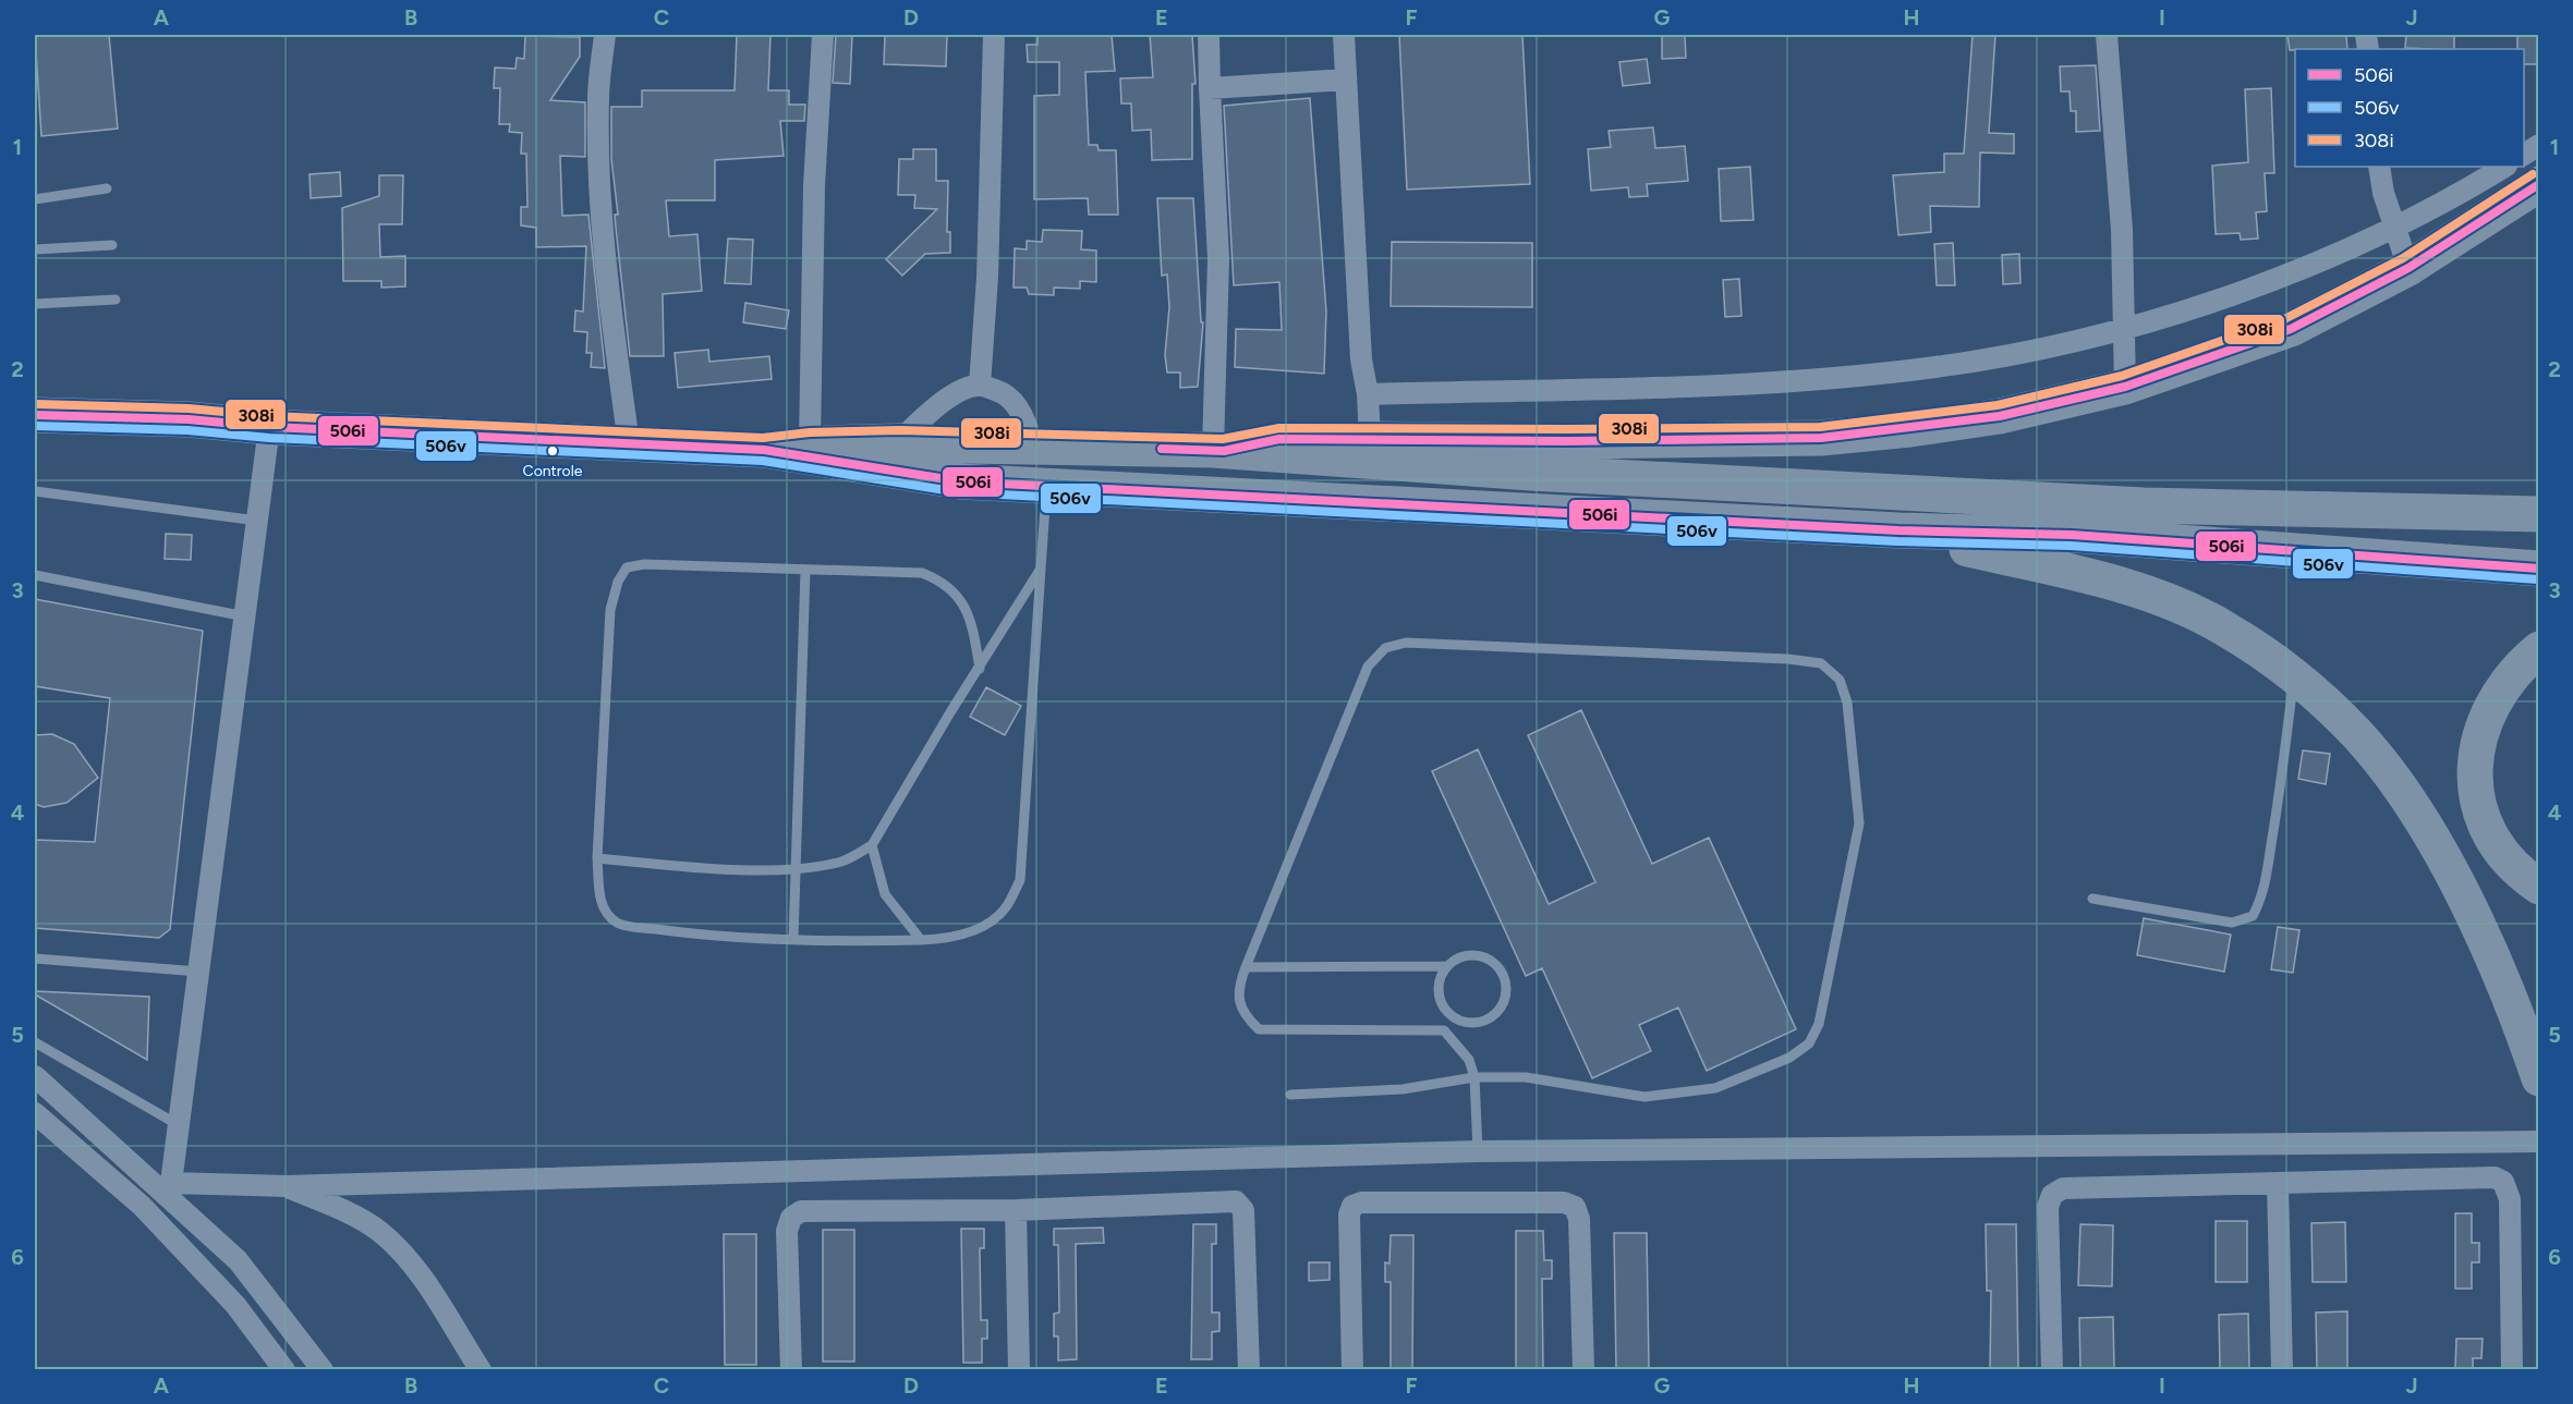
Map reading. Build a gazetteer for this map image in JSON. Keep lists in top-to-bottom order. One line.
{"places":["Controle"],"lines":["transit line 308i","transit line 506i","transit line 506v"],"legend":["506i","506v","308i"],"grid":{"columns":["A","B","C","D","E","F","G","H","I","J"],"rows":["1","2","3","4","5","6"]}}
